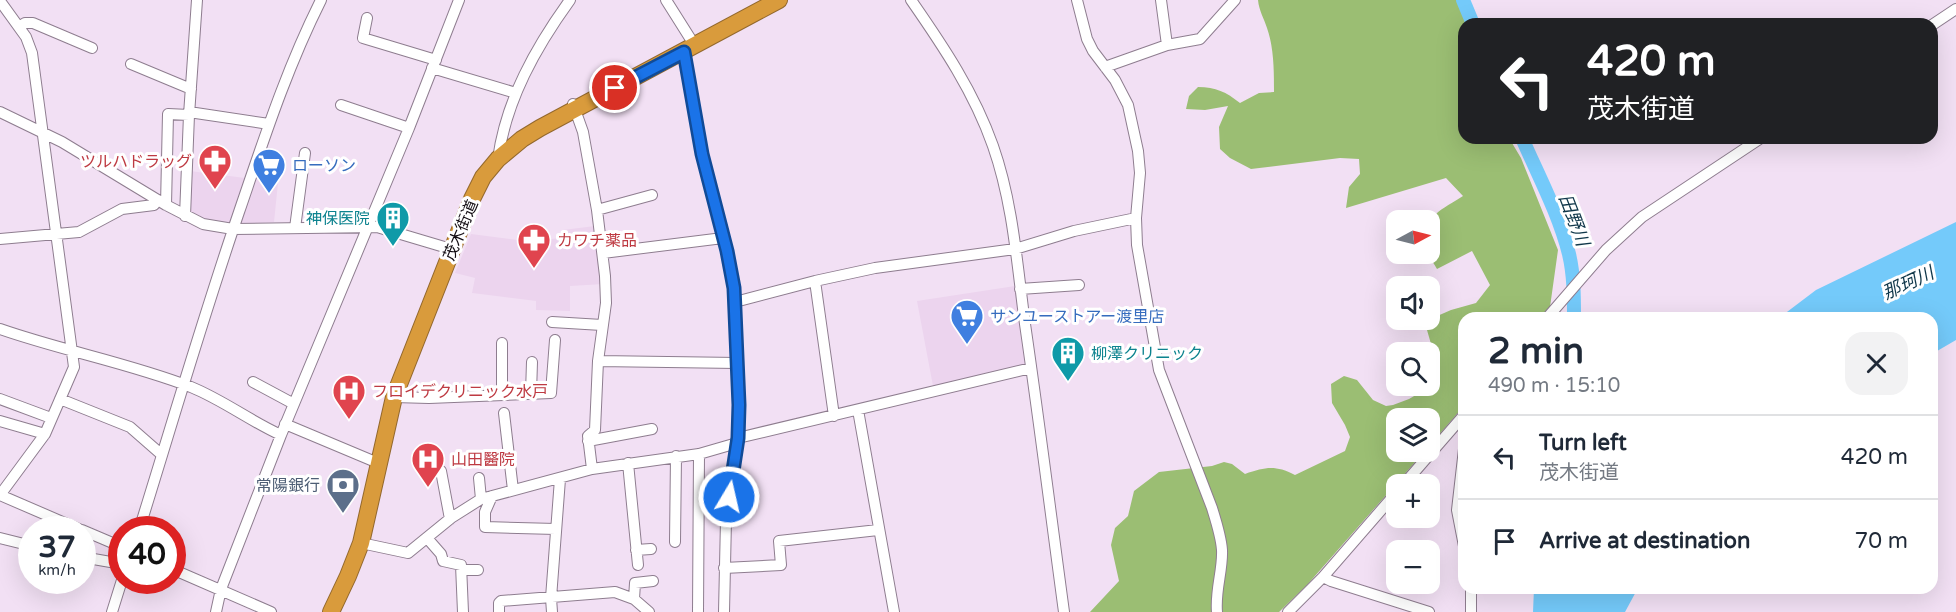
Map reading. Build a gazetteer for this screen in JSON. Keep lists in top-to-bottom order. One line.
{"streets":{"highway":["茂木街道"]},"water":["田野川","那珂川"],"places":{"pharmacy":["ツルハドラッグ","カワチ薬品"],"supermarket":["ローソン","サンユーストアー渡里店"],"building":["神保医院","柳澤クリニック"],"hospital":["フロイデクリニック水戸","山田醫院"],"bank":["常陽銀行"]},"north":"right","page":{"turn":["420 m","茂木街道"],"map_buttons":["+","−"],"heading":["2 min","490 m · 15:10"],"list":[{"name":"Turn left","note":"茂木街道","value":"420 m"},{"name":"Arrive at destination","value":"70 m"}],"speed":"37 km/h","limit":"40"}}
